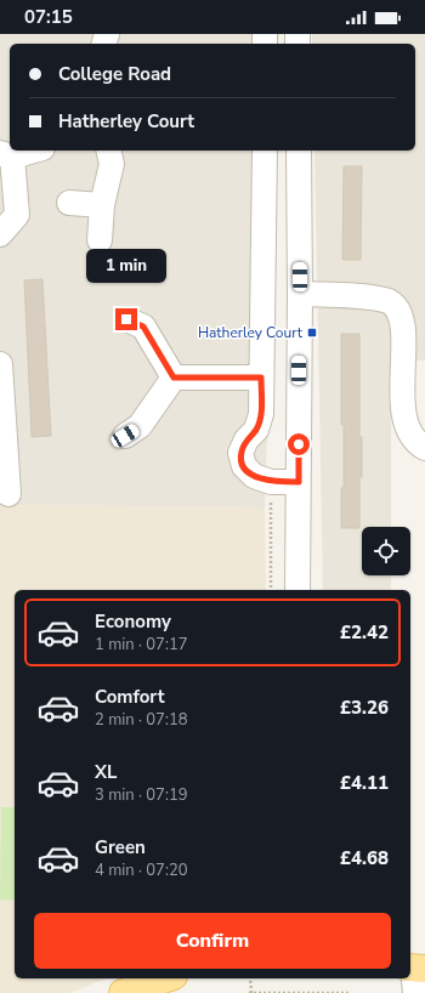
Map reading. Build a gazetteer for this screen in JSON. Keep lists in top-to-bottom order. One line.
{"places":{"transit":["Hatherley Court"]},"page":{"status":"07:15","banner":["College Road","Hatherley Court"],"bubble":"1 min","list":[{"name":"Economy","note":"1 min · 07:17","value":"£2.42"},{"name":"Comfort","note":"2 min · 07:18","value":"£3.26"},{"name":"XL","note":"3 min · 07:19","value":"£4.11"},{"name":"Green","note":"4 min · 07:20","value":"£4.68"}],"buttons":"Confirm"}}
